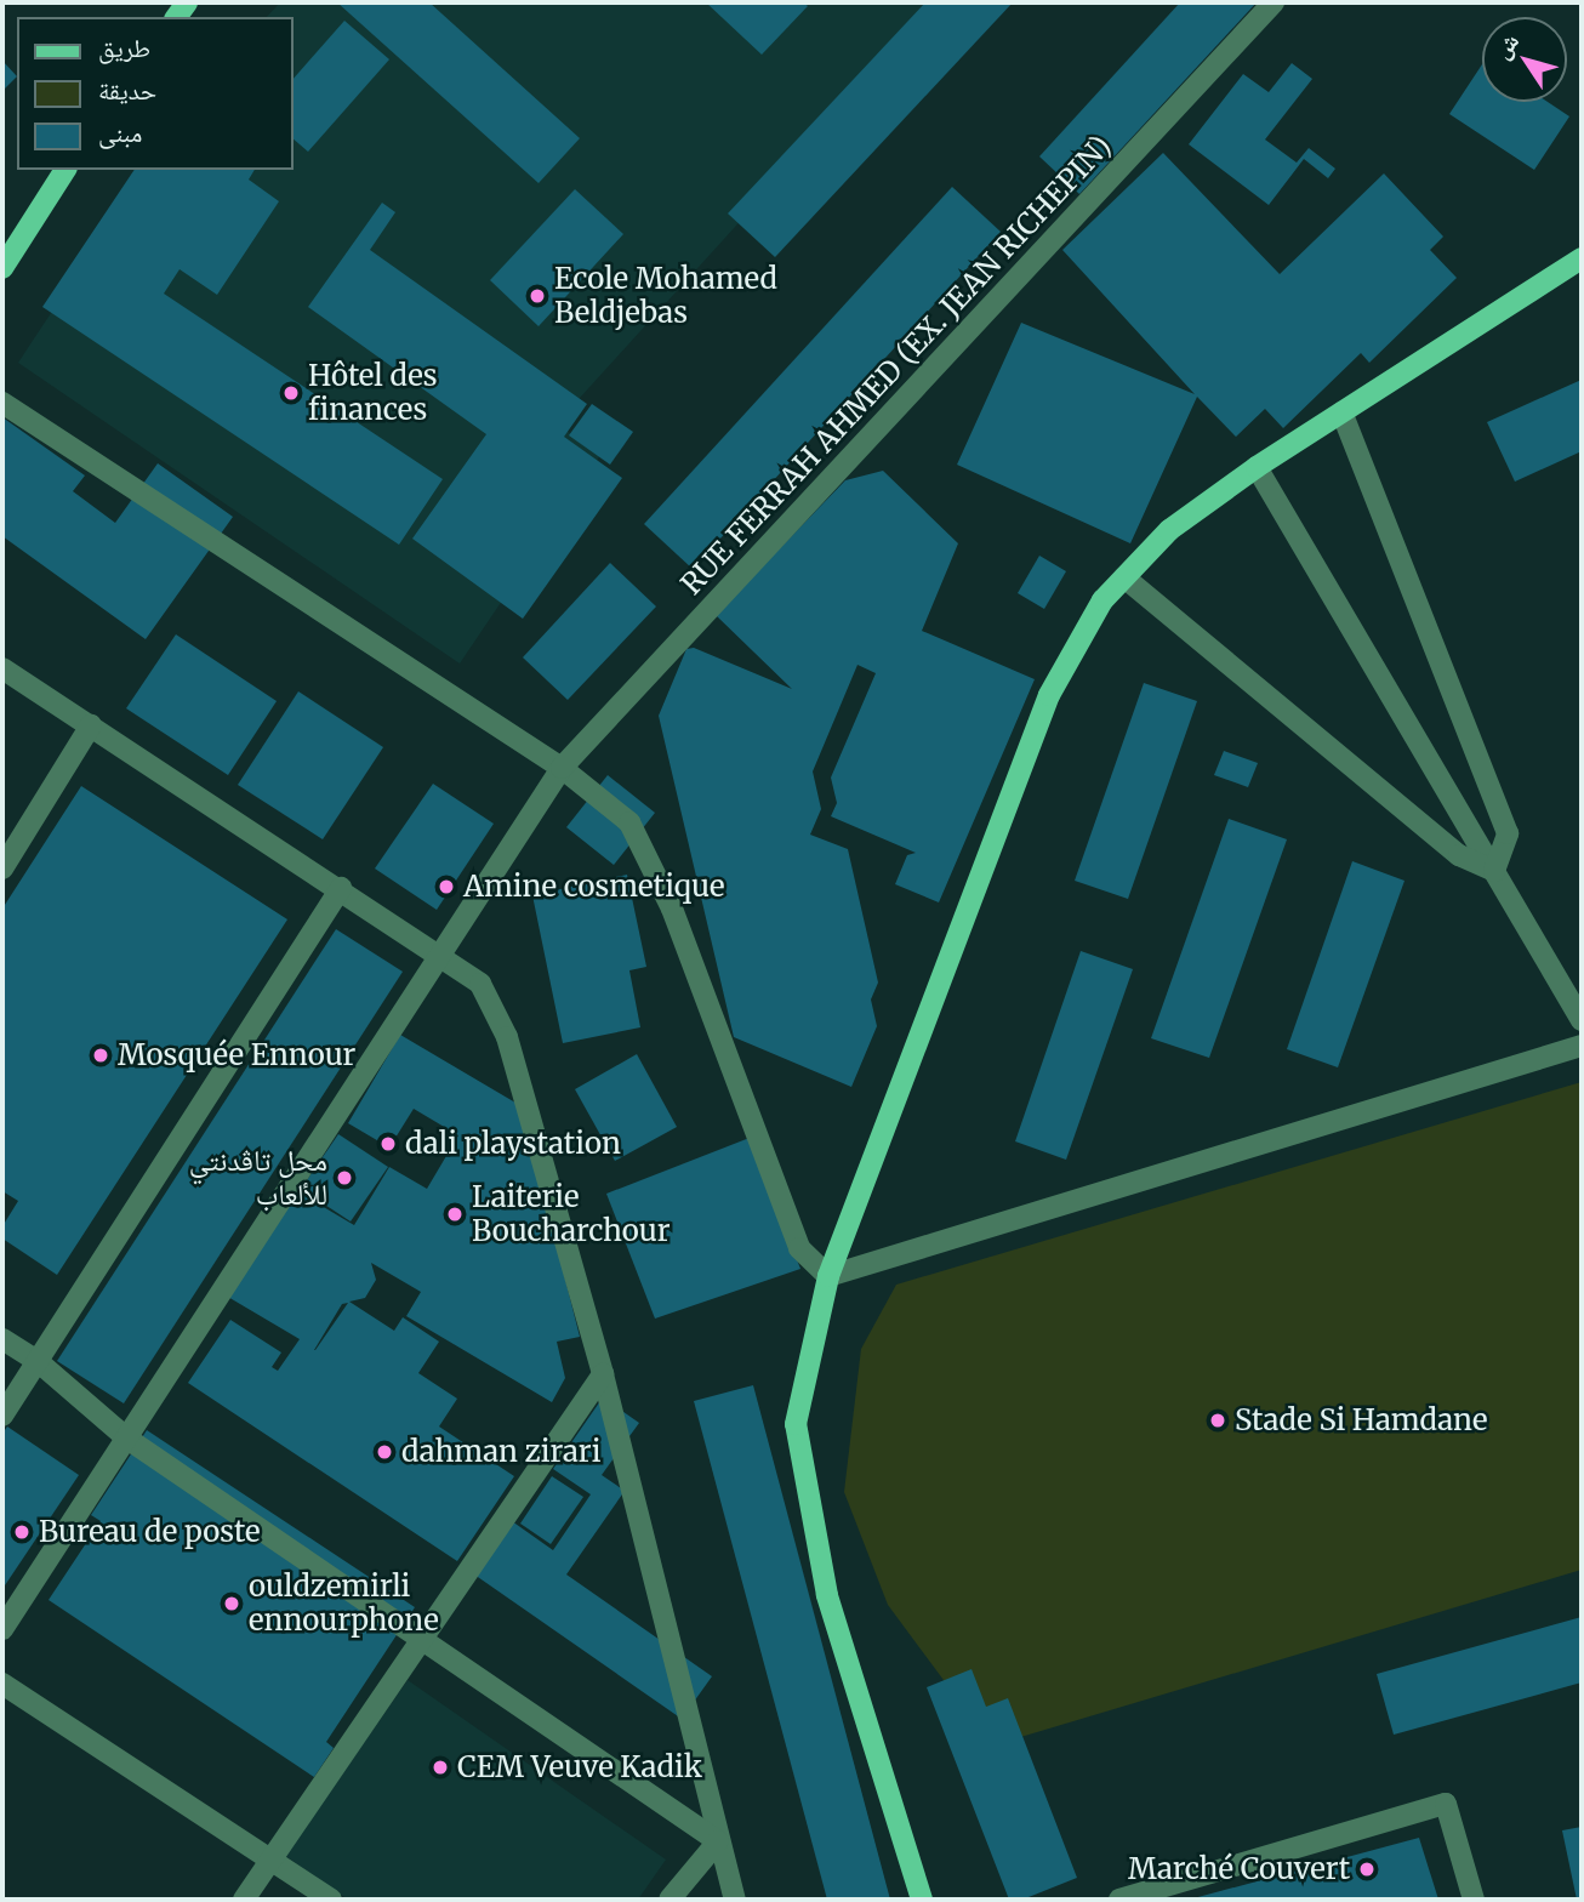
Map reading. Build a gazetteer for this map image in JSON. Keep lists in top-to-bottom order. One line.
{"streets":{"street":["RUE FERRAH AHMED (EX. JEAN RICHEPIN)"]},"places":["Ecole Mohamed Beldjebas","Hôtel des finances","Amine cosmetique","Mosquée Ennour","dali playstation","محل تاڨدنتي للألعاب","Laiterie Boucharchour","Stade Si Hamdane","dahman zirari","Bureau de poste","ouldzemirli ennourphone","CEM Veuve Kadik","Marché Couvert"],"legend":["طريق","حديقة","مبنى"],"north":"top left"}
